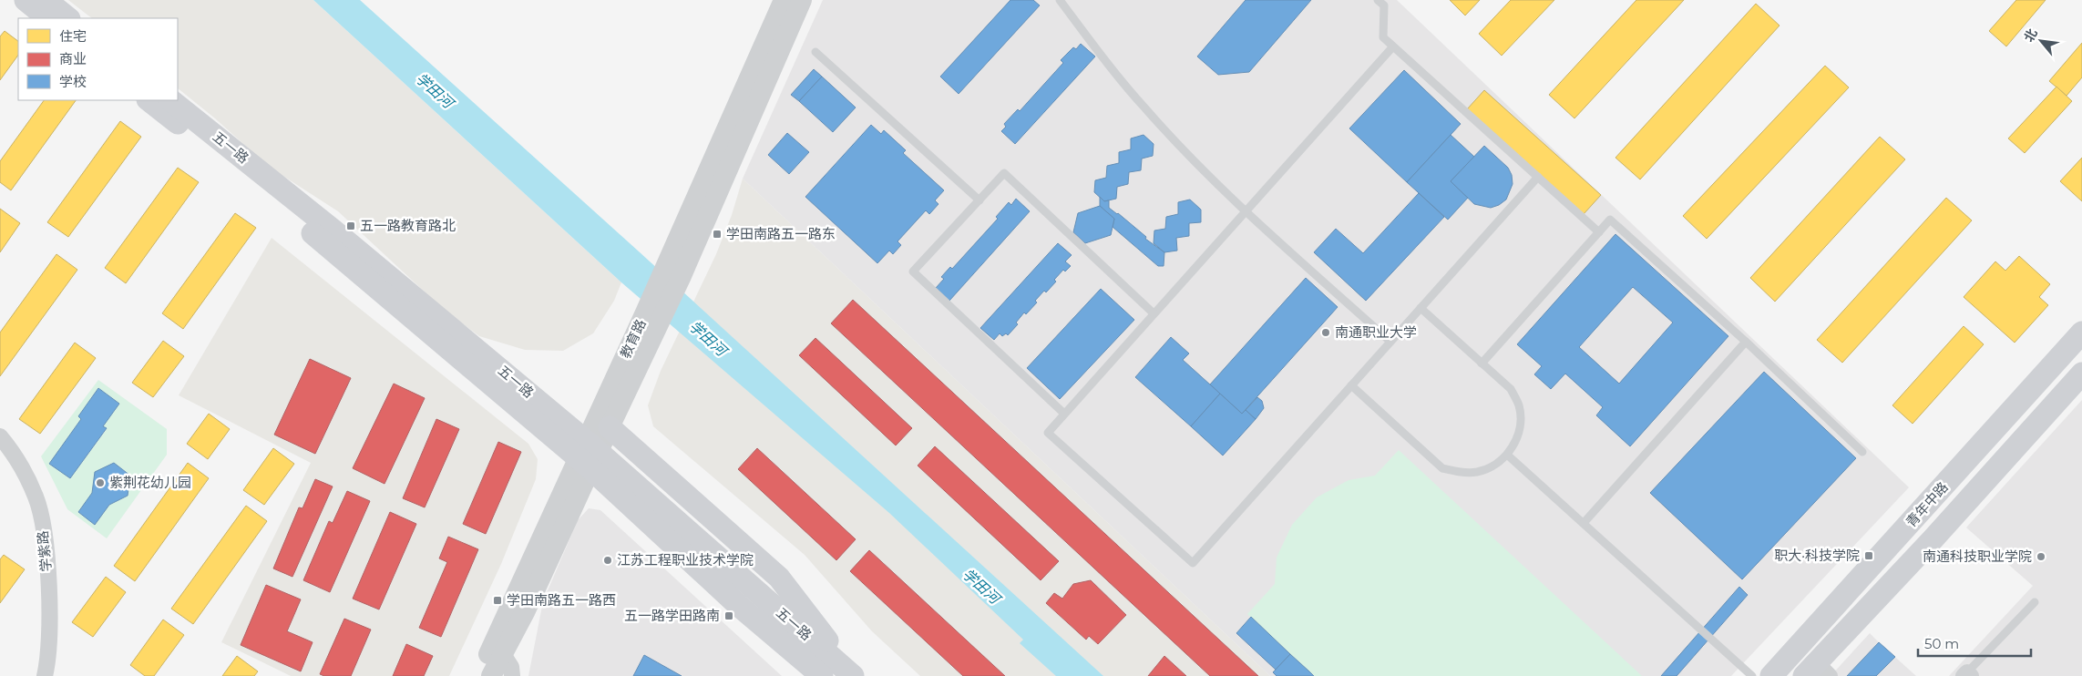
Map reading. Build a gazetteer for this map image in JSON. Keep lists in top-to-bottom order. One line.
{"streets":{"main road":["五一路","青年中路"],"street":["教育路","学紫路"]},"crossings":[["五一路","教育路"]],"water":["学田河"],"places":{"transit":["五一路教育路北","学田南路五一路东","职大·科技学院","学田南路五一路西","五一路学田路南"],"other":["南通职业大学","紫荆花幼儿园","南通科技职业学院","江苏工程职业技术学院"]},"legend":["住宅","商业","学校"],"scale_bar":"50 m","north":"top left"}
